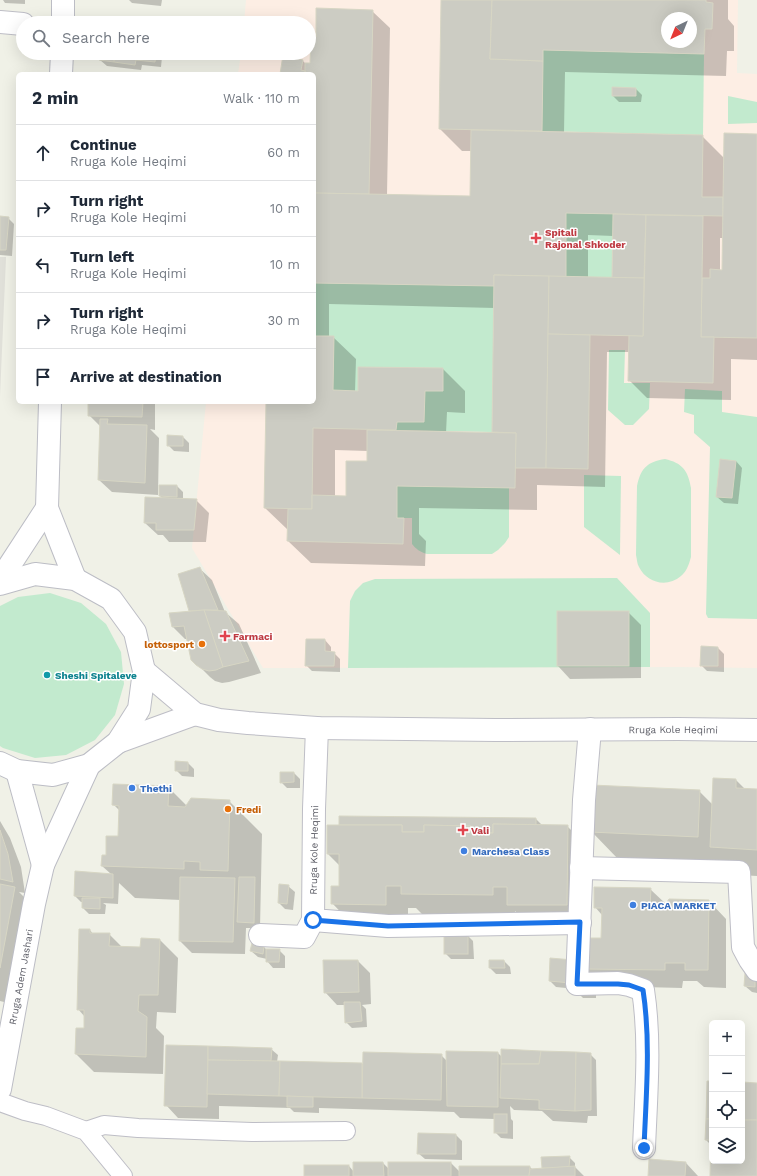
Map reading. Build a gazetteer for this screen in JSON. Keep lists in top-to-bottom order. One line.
{"streets":{"street":["Rruga Kole Heqimi","Rruga Adem Jashari"]},"places":{"health":["Spitali Rajonal Shkoder","Farmaci","Vali"],"other":["lottosport","Sheshi Spitaleve","Thethi","Fredi","Marchesa Class","PIACA MARKET"]},"north":"bottom left","page":{"search":"Search here","heading":["2 min","Walk · 110 m"],"list":[["Continue","Rruga Kole Heqimi","60 m"],["Turn right","Rruga Kole Heqimi","10 m"],["Turn left","Rruga Kole Heqimi","10 m"],["Turn right","Rruga Kole Heqimi","30 m"],"Arrive at destination"],"map_buttons":["+","−"]}}
